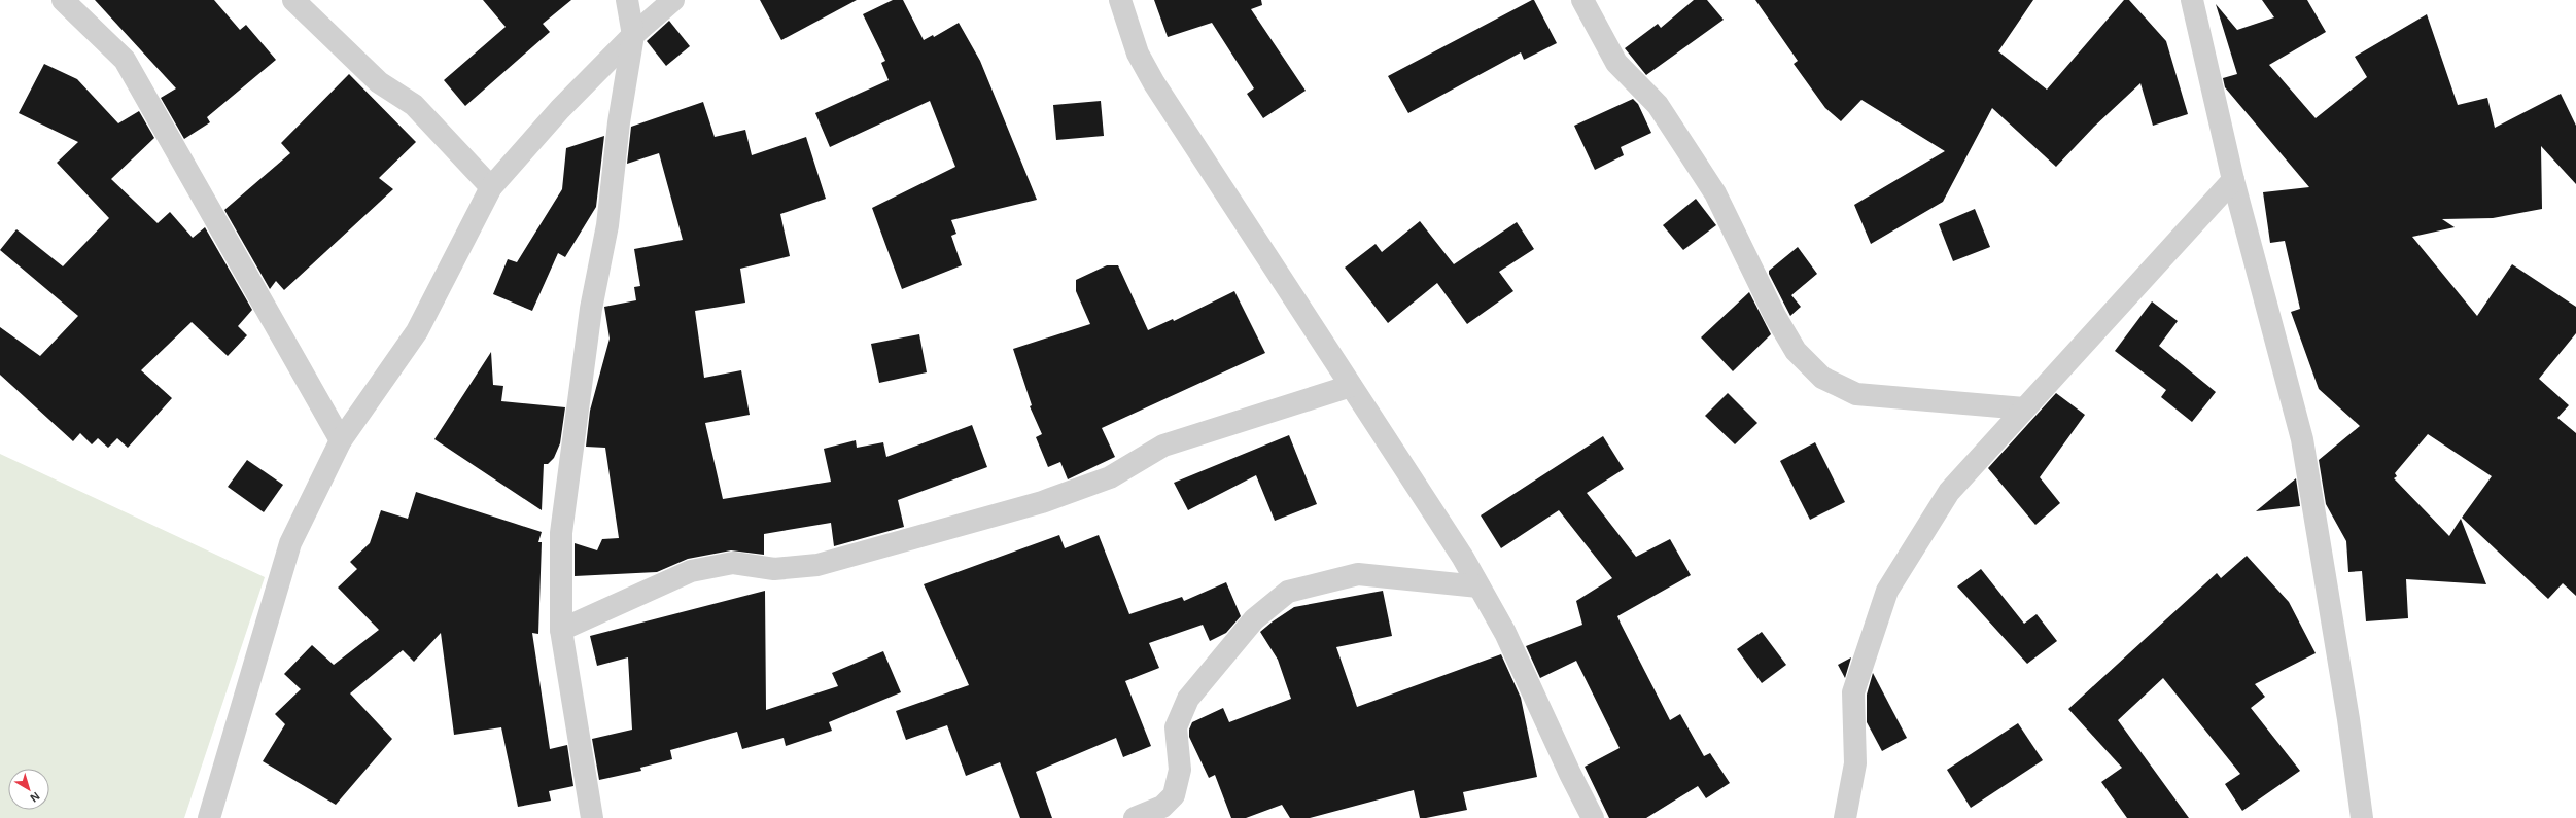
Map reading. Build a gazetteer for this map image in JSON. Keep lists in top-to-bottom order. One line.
{"north":"bottom right"}
